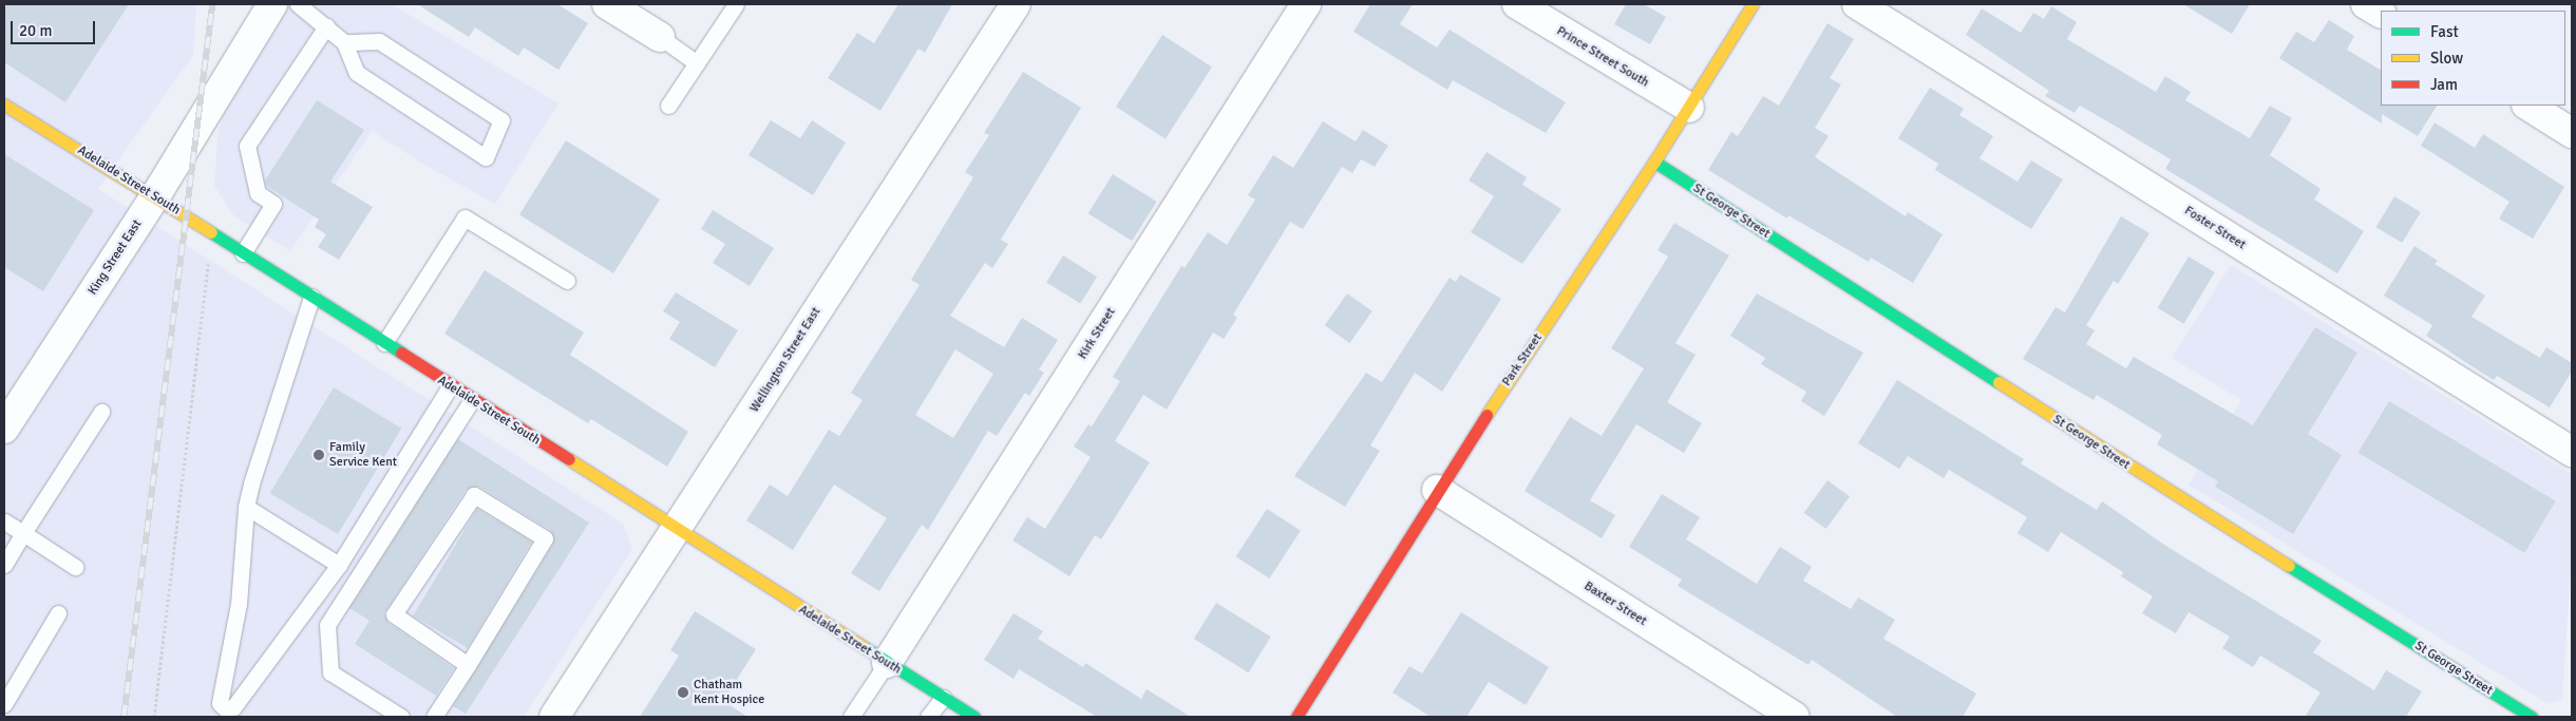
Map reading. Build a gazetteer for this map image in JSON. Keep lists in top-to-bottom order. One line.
{"streets":{"street":["Prince Street South","Adelaide Street South","St George Street","Foster Street","King Street East","Kirk Street","Wellington Street East","Park Street","Baxter Street"]},"crossings":[["Prince Street South","Park Street"],["Adelaide Street South","King Street East"],["Adelaide Street South","Kirk Street"],["Adelaide Street South","Wellington Street East"],["St George Street","Park Street"],["Park Street","Baxter Street"]],"places":["Family Service Kent","Chatham Kent Hospice"],"legend":["Fast","Slow","Jam"],"scale_bar":"20 m"}
